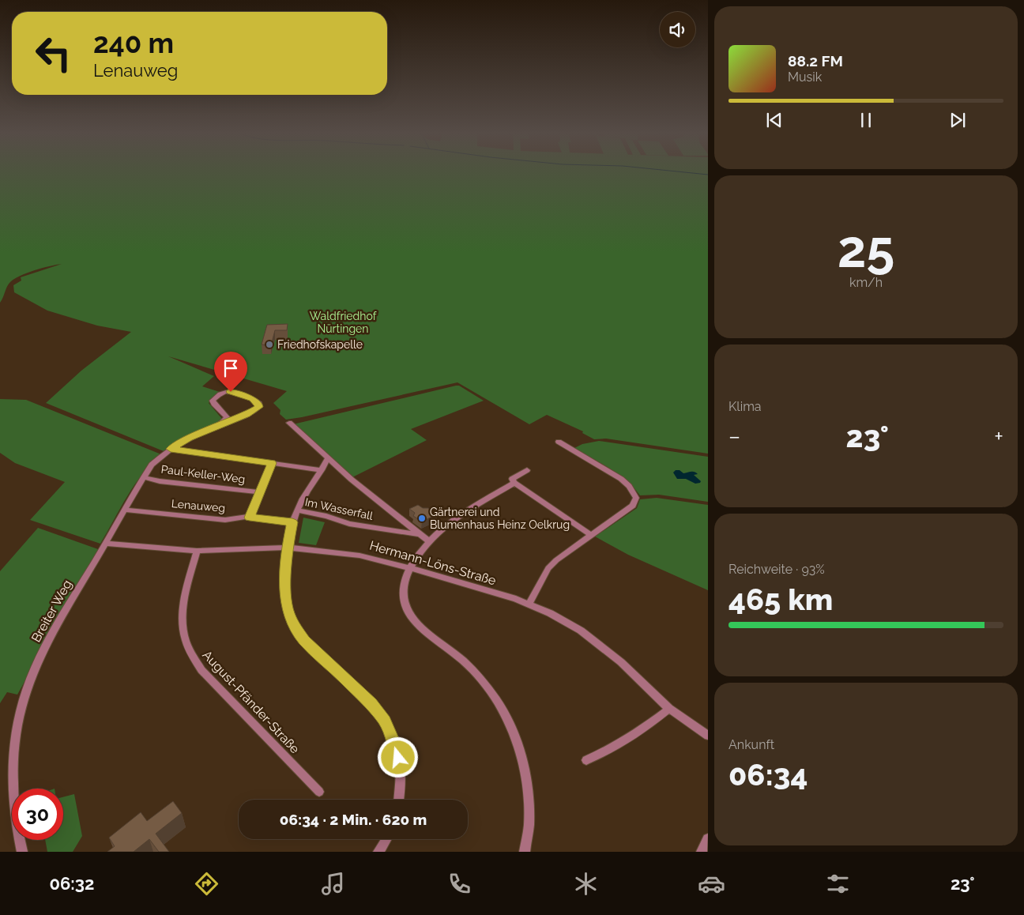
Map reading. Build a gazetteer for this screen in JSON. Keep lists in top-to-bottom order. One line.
{"streets":{"street":["Paul-Keller-Weg","Lenauweg","Im Wasserfall","Hermann-Löns-Straße","Breiter Weg","August-Pfänder-Straße"]},"crossings":[["Paul-Keller-Weg","Breiter Weg"],["Lenauweg","Breiter Weg"],["Hermann-Löns-Straße","Breiter Weg"],["Hermann-Löns-Straße","August-Pfänder-Straße"]],"parks":["Waldfriedhof Nürtingen"],"places":["Friedhofskapelle","Gärtnerei und Blumenhaus Heinz Oelkrug"],"page":{"turn":["240 m","Lenauweg"],"song":["88.2 FM","Musik"],"tile":[["25","km/h"],"Klima",["Reichweite · 93%","465 km"],["Ankunft","06:34"]],"heat":["−","23°","+"],"limit":"30","trip":"06:34 · 2 Min. · 620 m","tabs":["06:32","23°"]}}
